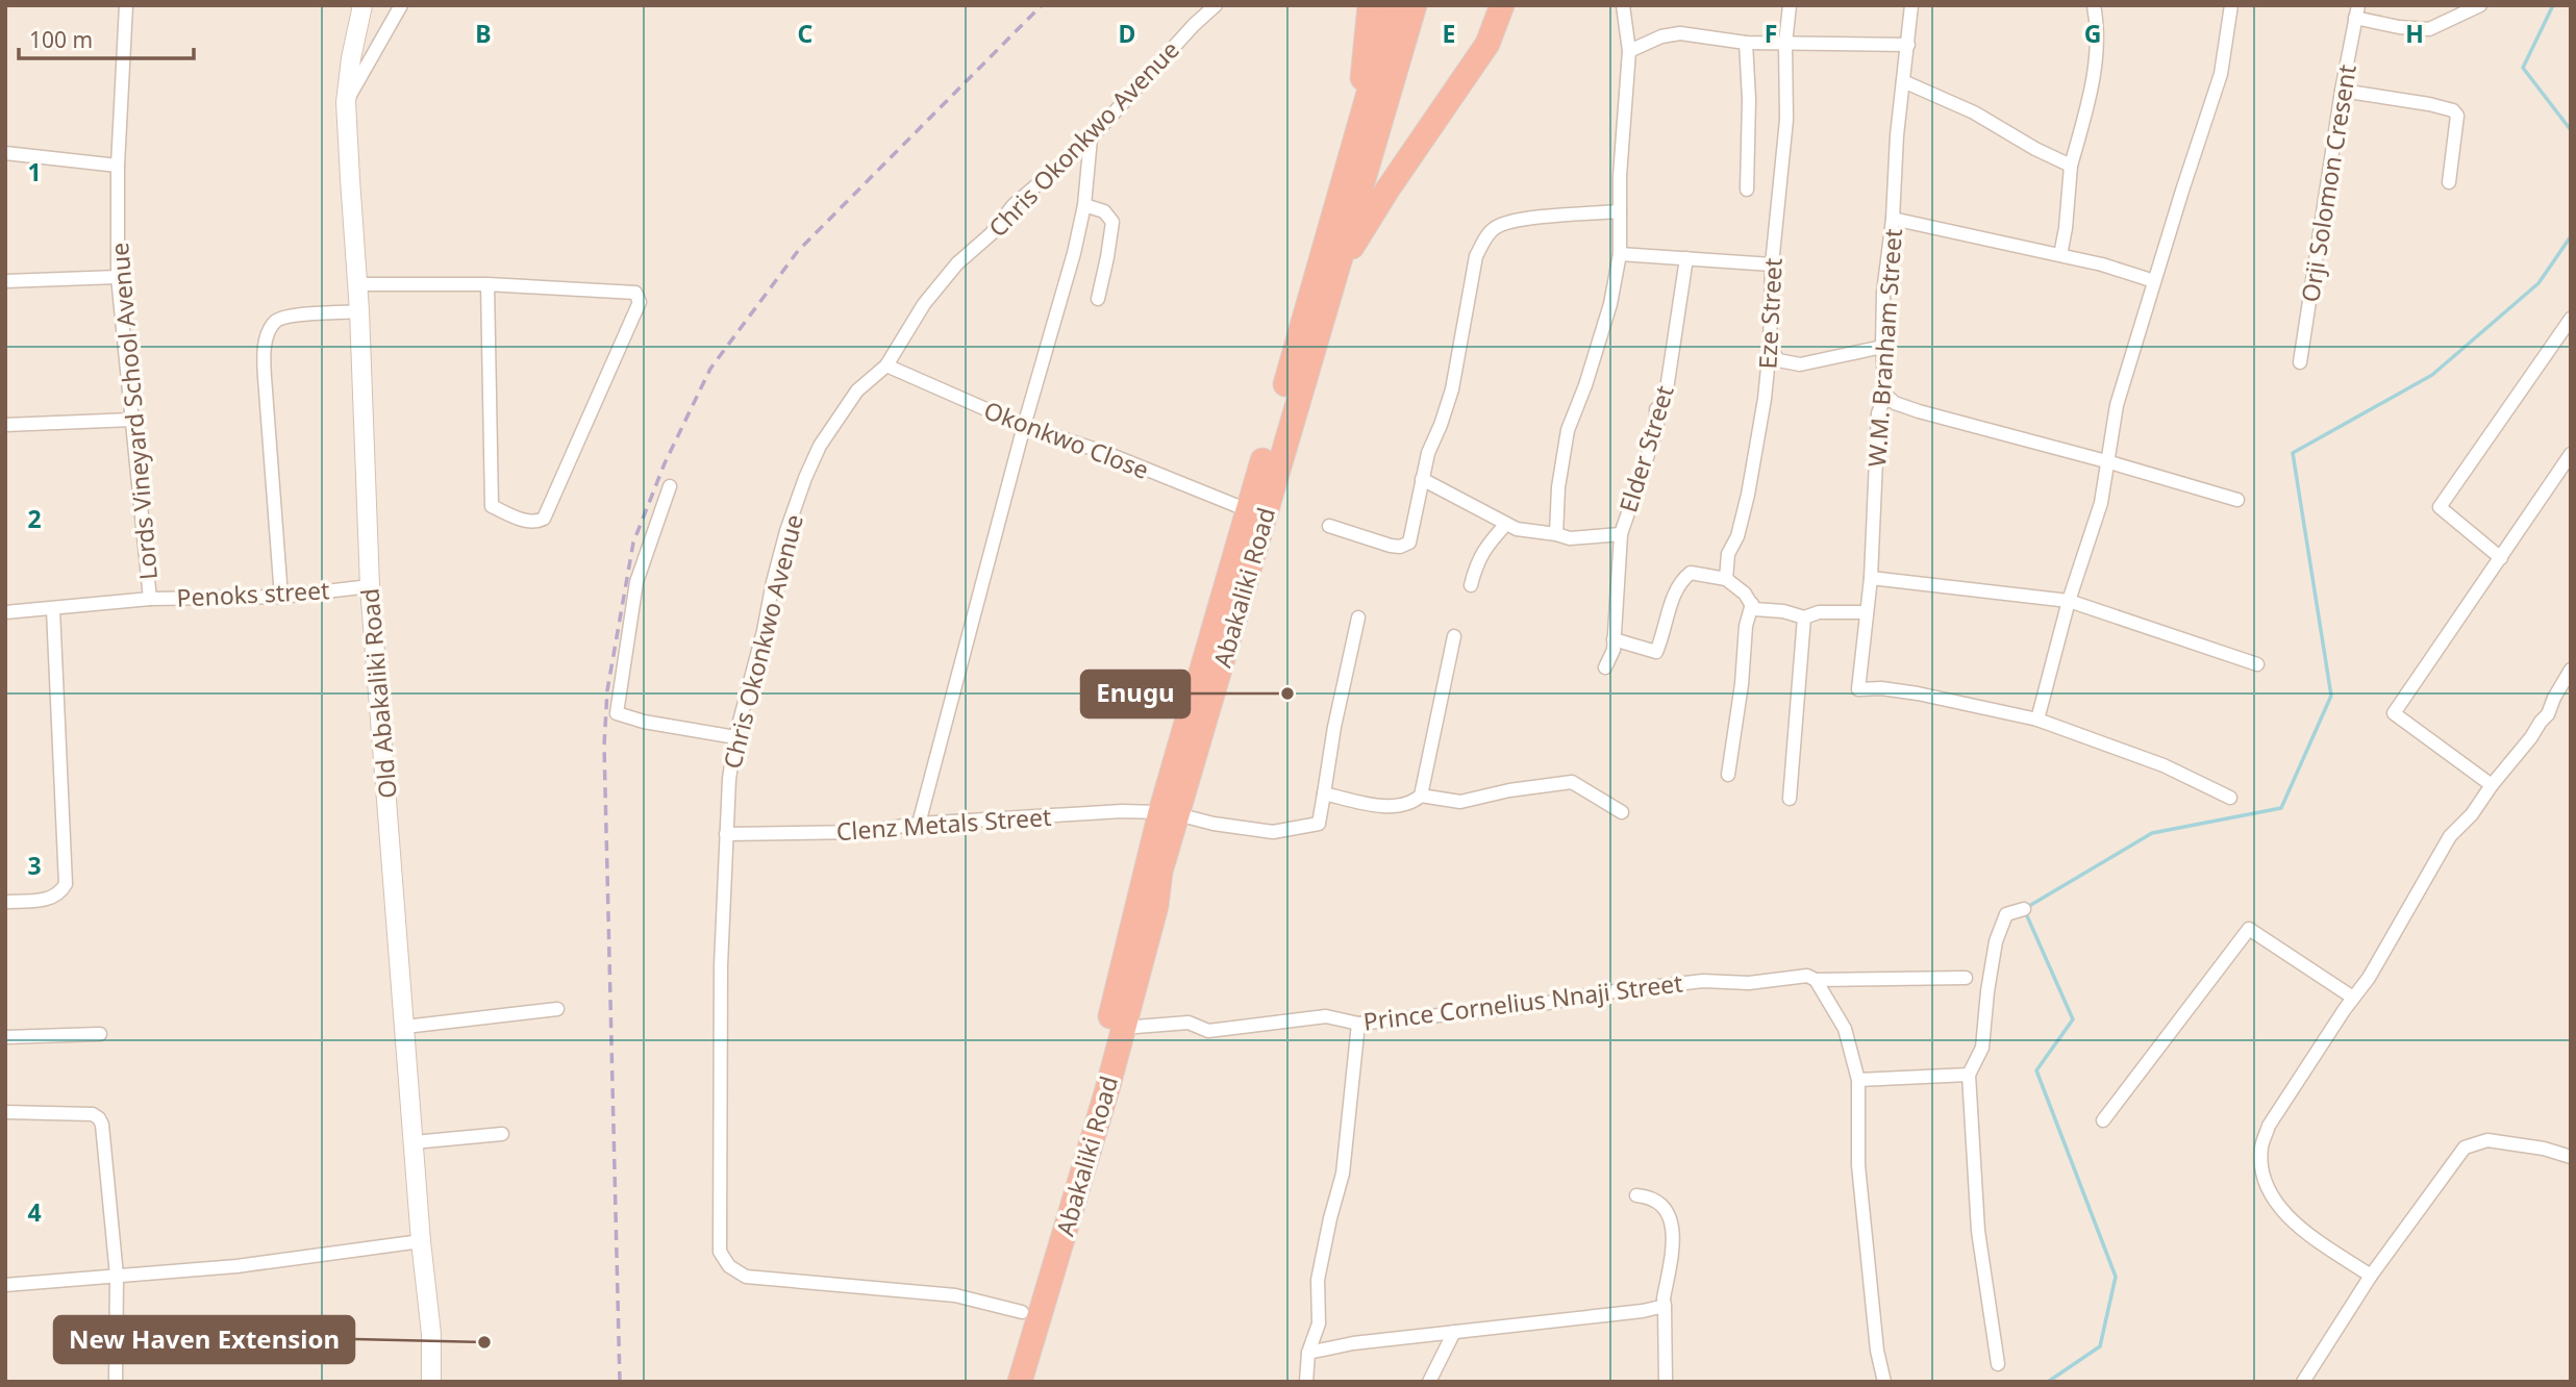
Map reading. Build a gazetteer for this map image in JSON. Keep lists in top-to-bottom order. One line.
{"streets":{"highway":["Abakaliki Road"],"main road":["Old Abakaliki Road"],"street":["Chris Okonkwo Avenue","Orji Solomon Cresent","Eze Street","W.M. Branham Street","Lords Vineyard School Avenue","Okonkwo Close","Elder Street","Penoks street","Clenz Metals Street","Prince Cornelius Nnaji Street"]},"crossings":[["Chris Okonkwo Avenue","Okonkwo Close"],["Chris Okonkwo Avenue","Abakaliki Road"],["Chris Okonkwo Avenue","Clenz Metals Street"],["Lords Vineyard School Avenue","Penoks street"],["Okonkwo Close","Abakaliki Road"],["Abakaliki Road","Clenz Metals Street"],["Abakaliki Road","Prince Cornelius Nnaji Street"],["Penoks street","Old Abakaliki Road"]],"places":["Enugu","New Haven Extension"],"scale_bar":"100 m","grid":{"columns":["B","C","D","E","F","G","H"],"rows":["1","2","3","4"]}}
